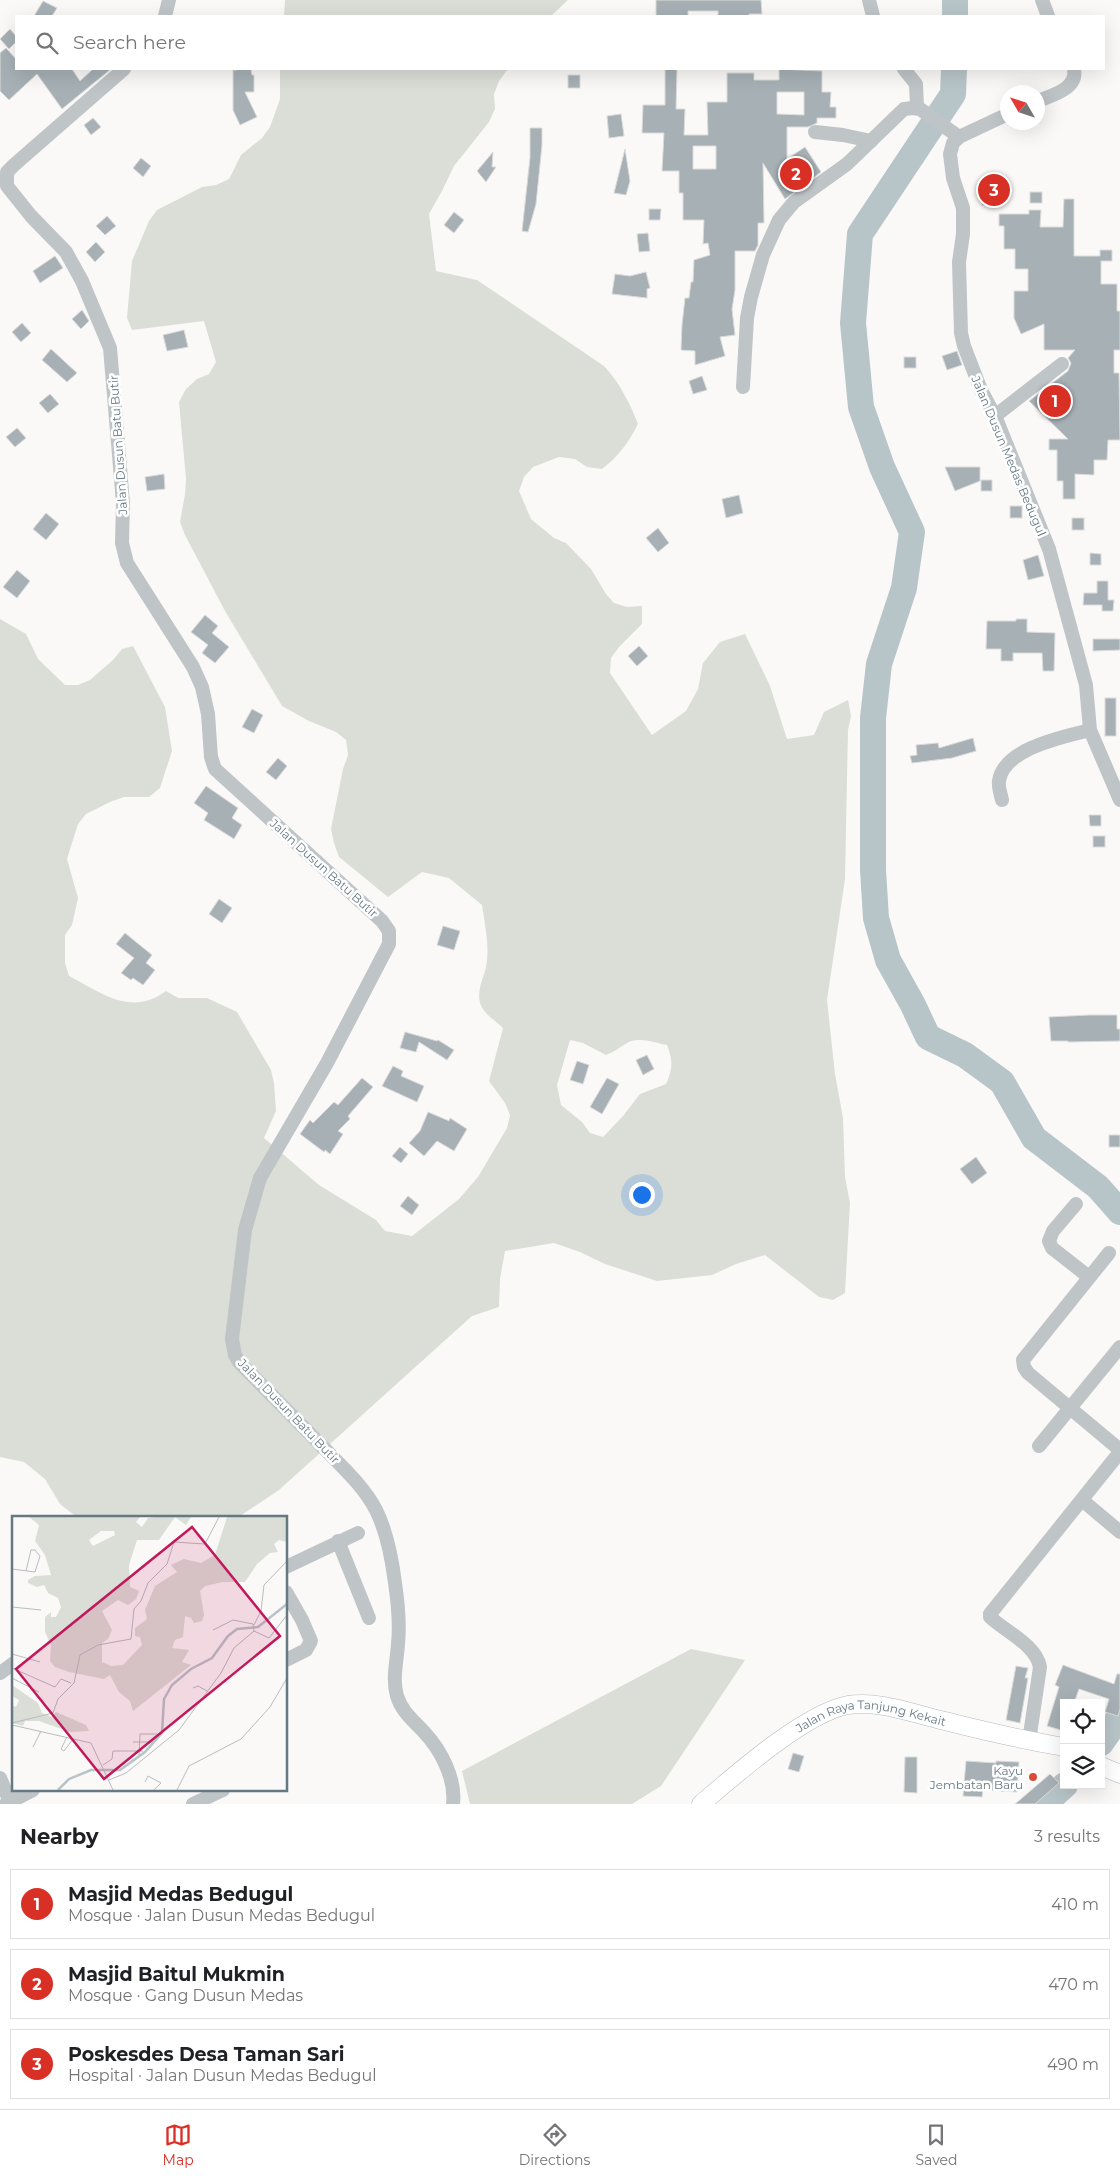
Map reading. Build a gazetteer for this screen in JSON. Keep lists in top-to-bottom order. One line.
{"streets":{"main road":["Jalan Raya Tanjung Kekait"],"street":["Jalan Dusun Batu Butir","Jalan Dusun Medas Bedugul"]},"places":["Kayu Jembatan Baru"],"north":"top left","page":{"search":"Search here","pins":["2","3","1"],"heading":["Nearby","3 results"],"list":[{"mark":"1","name":"Masjid Medas Bedugul","note":"Mosque · Jalan Dusun Medas Bedugul","value":"410 m"},{"mark":"2","name":"Masjid Baitul Mukmin","note":"Mosque · Gang Dusun Medas","value":"470 m"},{"mark":"3","name":"Poskesdes Desa Taman Sari","note":"Hospital · Jalan Dusun Medas Bedugul","value":"490 m"}],"nav":["Map","Directions","Saved"]}}
